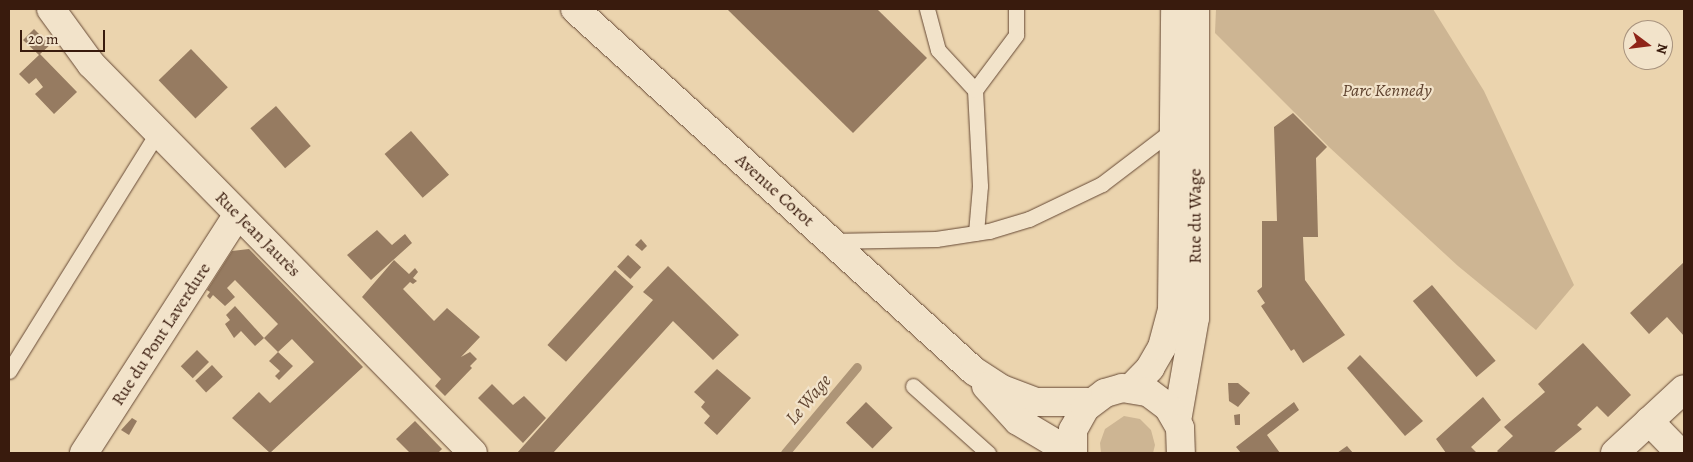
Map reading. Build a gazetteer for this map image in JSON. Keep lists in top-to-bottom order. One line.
{"streets":{"street":["Avenue Corot","Rue du Wage","Rue Jean Jaurès","Rue du Pont Laverdure"]},"crossings":[["Avenue Corot","Rue du Wage"],["Rue Jean Jaurès","Rue du Pont Laverdure"]],"water":["Le Wage"],"parks":["Parc Kennedy"],"scale_bar":"20 m","north":"right"}
